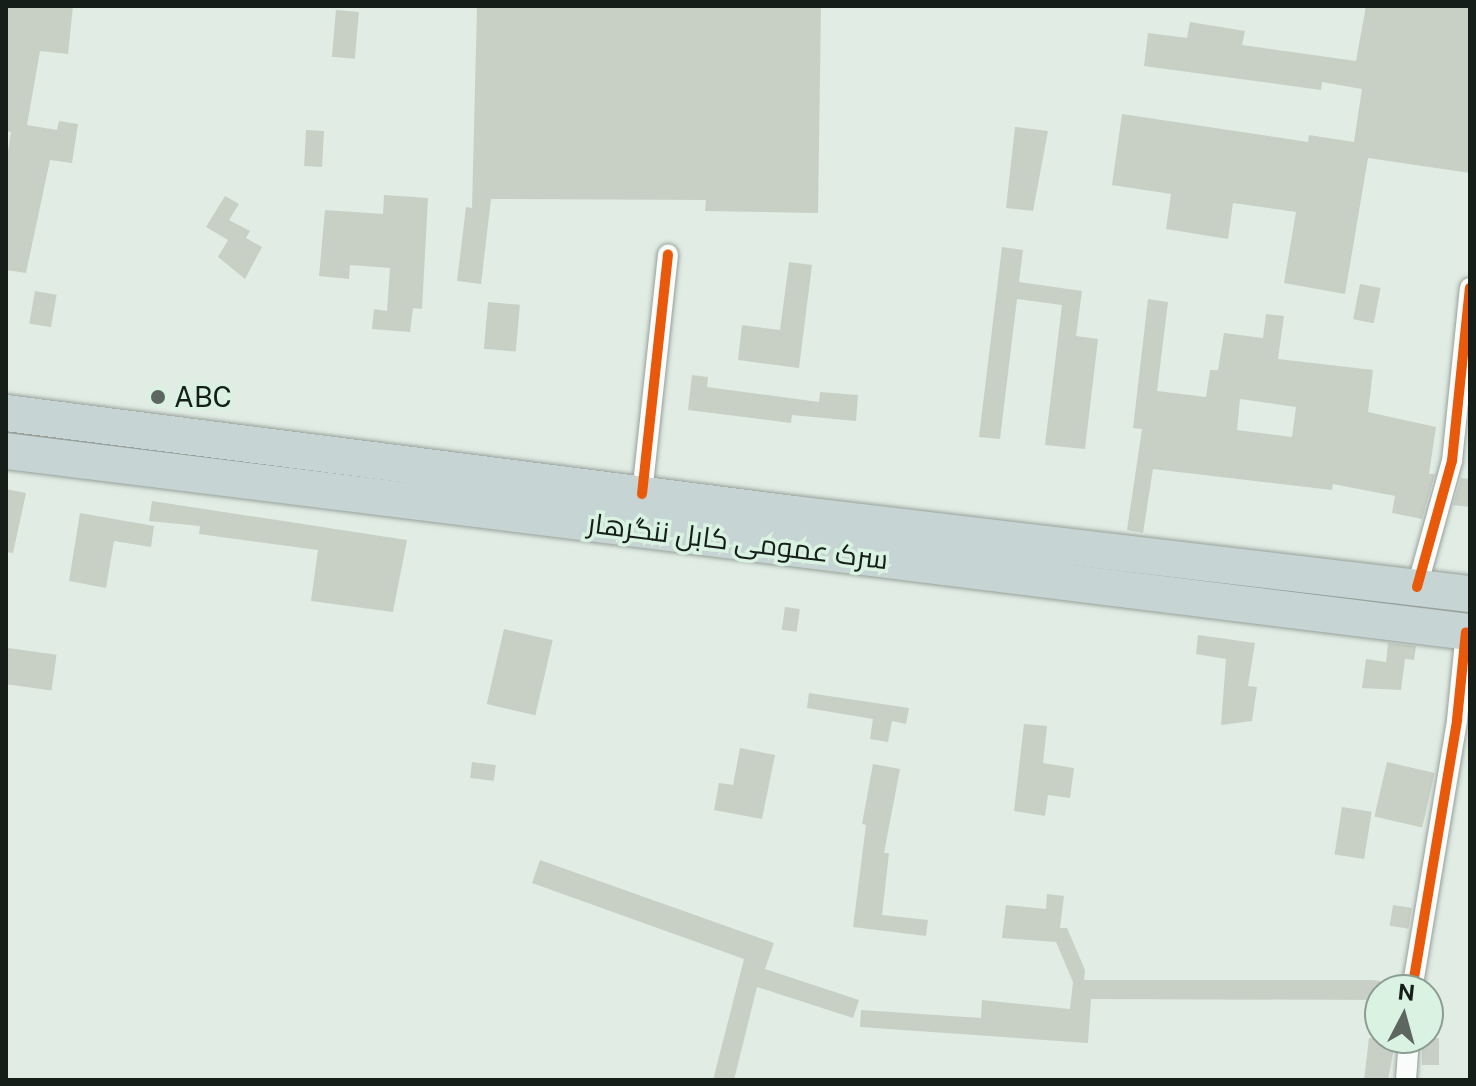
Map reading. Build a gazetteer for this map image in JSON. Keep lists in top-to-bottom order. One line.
{"streets":{"highway":["سرک عمومی کابل ننگرهار"]},"places":["ABC"],"north":"top"}
